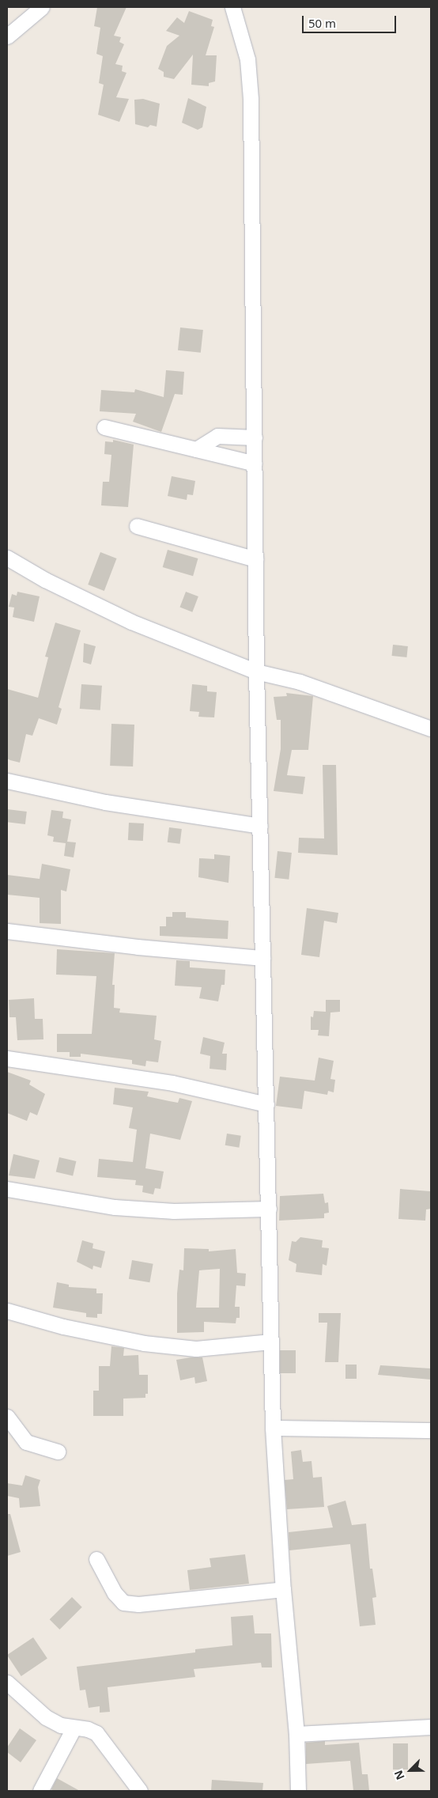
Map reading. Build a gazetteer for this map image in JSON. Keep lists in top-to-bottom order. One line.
{"scale_bar":"50 m","north":"bottom left"}
